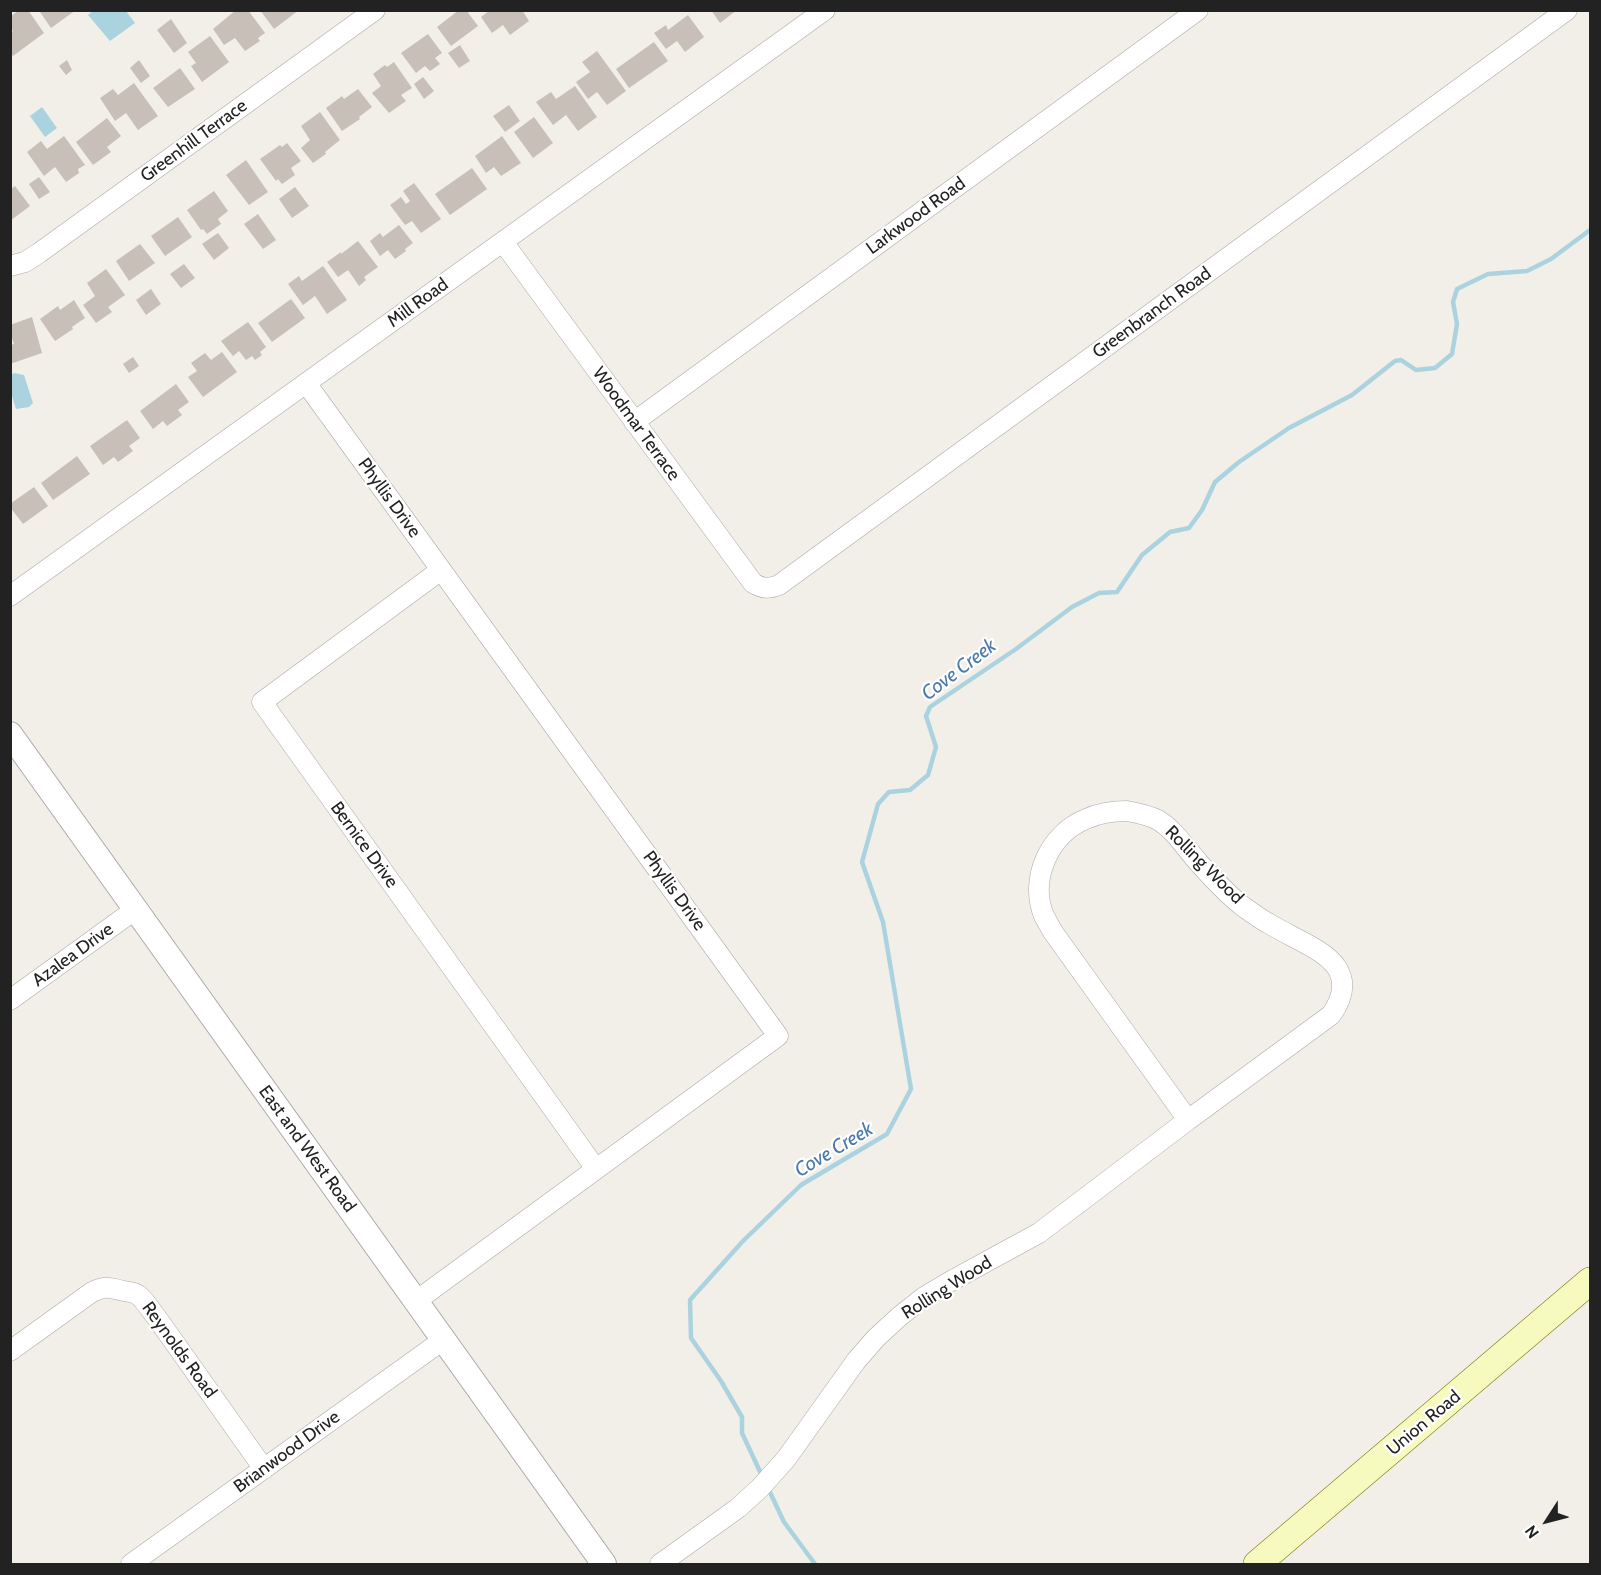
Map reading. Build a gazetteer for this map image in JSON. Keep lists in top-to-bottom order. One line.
{"streets":{"main road":["Union Road"],"street":["Greenhill Terrace","Larkwood Road","Mill Road","Greenbranch Road","Woodmar Terrace","Phyllis Drive","Bernice Drive","Rolling Wood","Azalea Drive","East and West Road","Reynolds Road","Brianwood Drive"]},"crossings":[["Larkwood Road","Woodmar Terrace"],["Mill Road","Woodmar Terrace"],["Mill Road","Phyllis Drive"],["Greenbranch Road","Woodmar Terrace"],["Phyllis Drive","Bernice Drive"],["Phyllis Drive","East and West Road"],["Azalea Drive","East and West Road"],["East and West Road","Brianwood Drive"],["Reynolds Road","Brianwood Drive"]],"water":["Cove Creek"],"north":"bottom left"}
